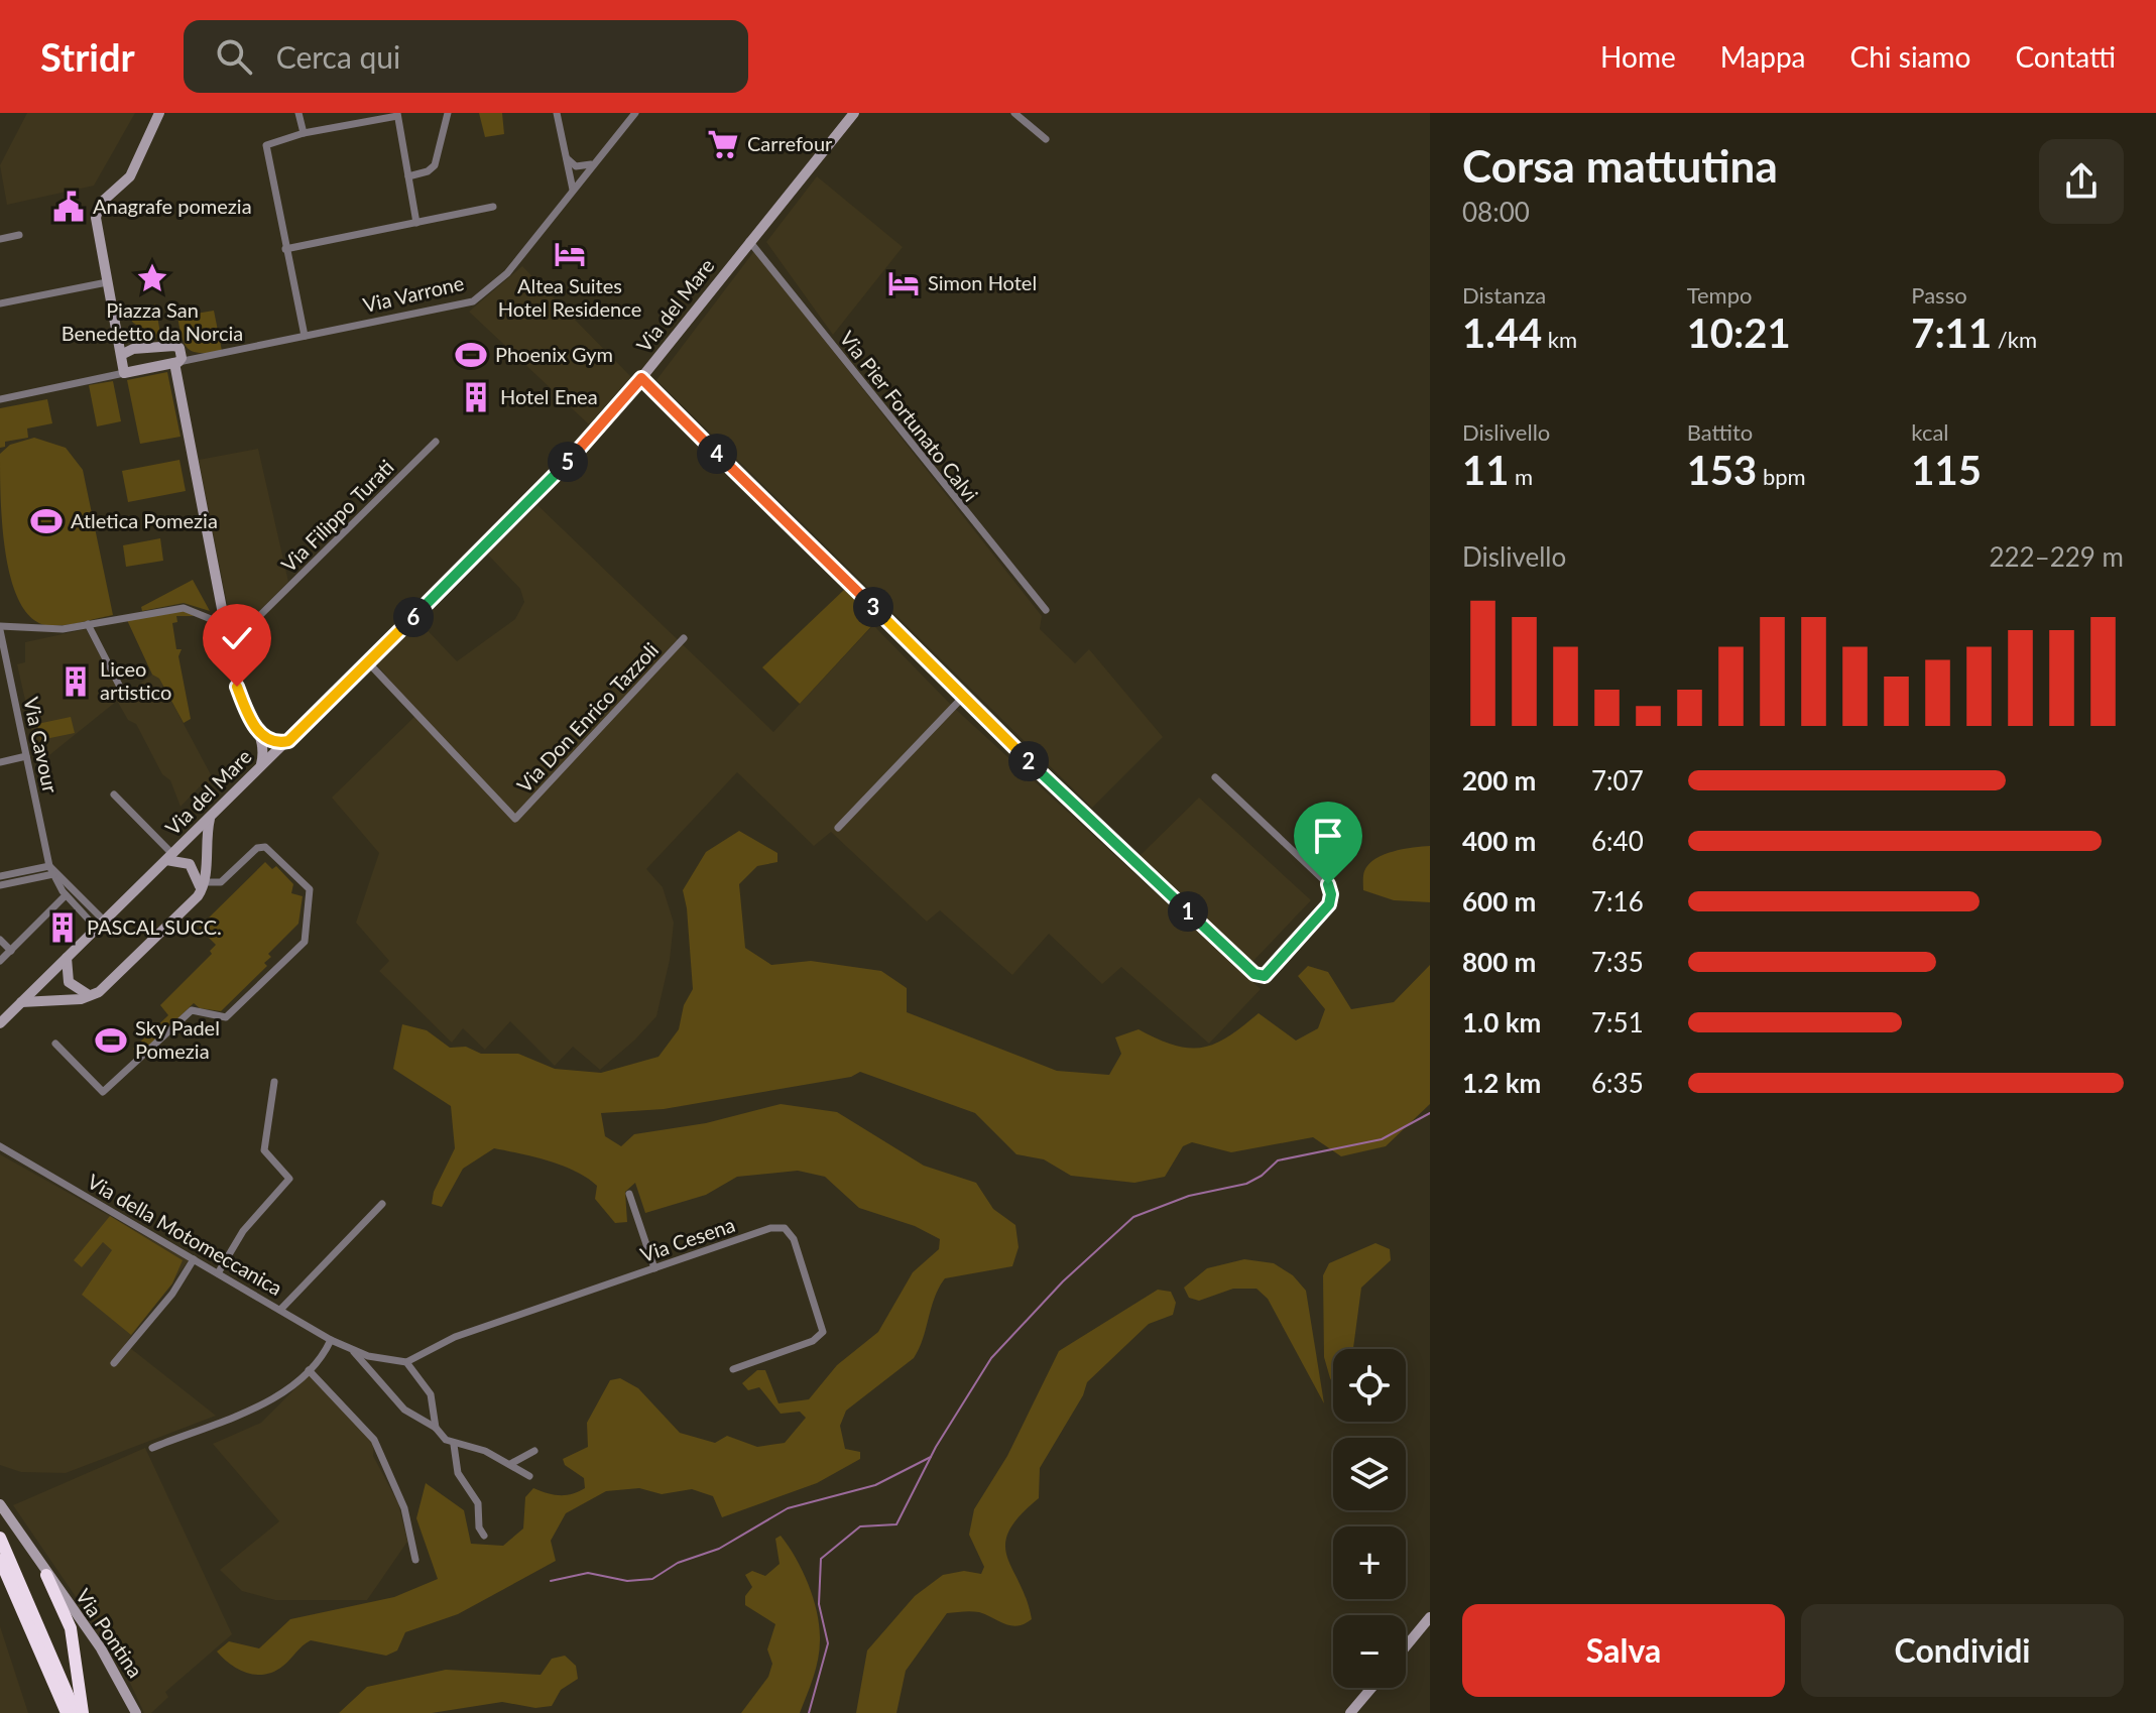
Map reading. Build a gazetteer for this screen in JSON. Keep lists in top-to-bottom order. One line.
{"streets":{"main road":["Via Varrone","Via del Mare","Via Pontina"],"street":["Via Pier Fortunato Calvi","Via Filippo Turati","Via Don Enrico Tazzoli","Via Cavour","Via della Motomeccanica","Via Cesena"]},"crossings":[["Via del Mare","Via Pier Fortunato Calvi"],["Via del Mare","Via Don Enrico Tazzoli"],["Via del Mare","Via Cavour"],["Via della Motomeccanica","Via Cesena"]],"places":{"supermarket":["Carrefour"],"public building":["Anagrafe pomezia"],"hotel":["Altea Suites Hotel Residence","Simon Hotel"],"place":["Piazza San Benedetto da Norcia"],"sports":["Phoenix Gym","Atletica Pomezia","Sky Padel Pomezia"],"building":["Hotel Enea","Liceo artistico","PASCAL SUCC."]},"page":{"header":"Stridr","search":"Cerca qui","nav":["Home","Mappa","Chi siamo","Contatti"],"heading":["Corsa mattutina","08:00"],"stats":[["Distanza","1.44 km"],["Tempo","10:21"],["Passo","7:11 /km"],["Dislivello","11 m"],["Battito","153 bpm"],["kcal","115"]],"pins":["4","5","3","6","2","1"],"chart":["Dislivello","222–229 m"],"list":[{"name":"200 m","note":"7:07"},{"name":"400 m","note":"6:40"},{"name":"600 m","note":"7:16"},{"name":"800 m","note":"7:35"},{"name":"1.0 km","note":"7:51"},{"name":"1.2 km","note":"6:35"}],"map_buttons":["+","−"],"buttons":["Salva","Condividi"]}}
